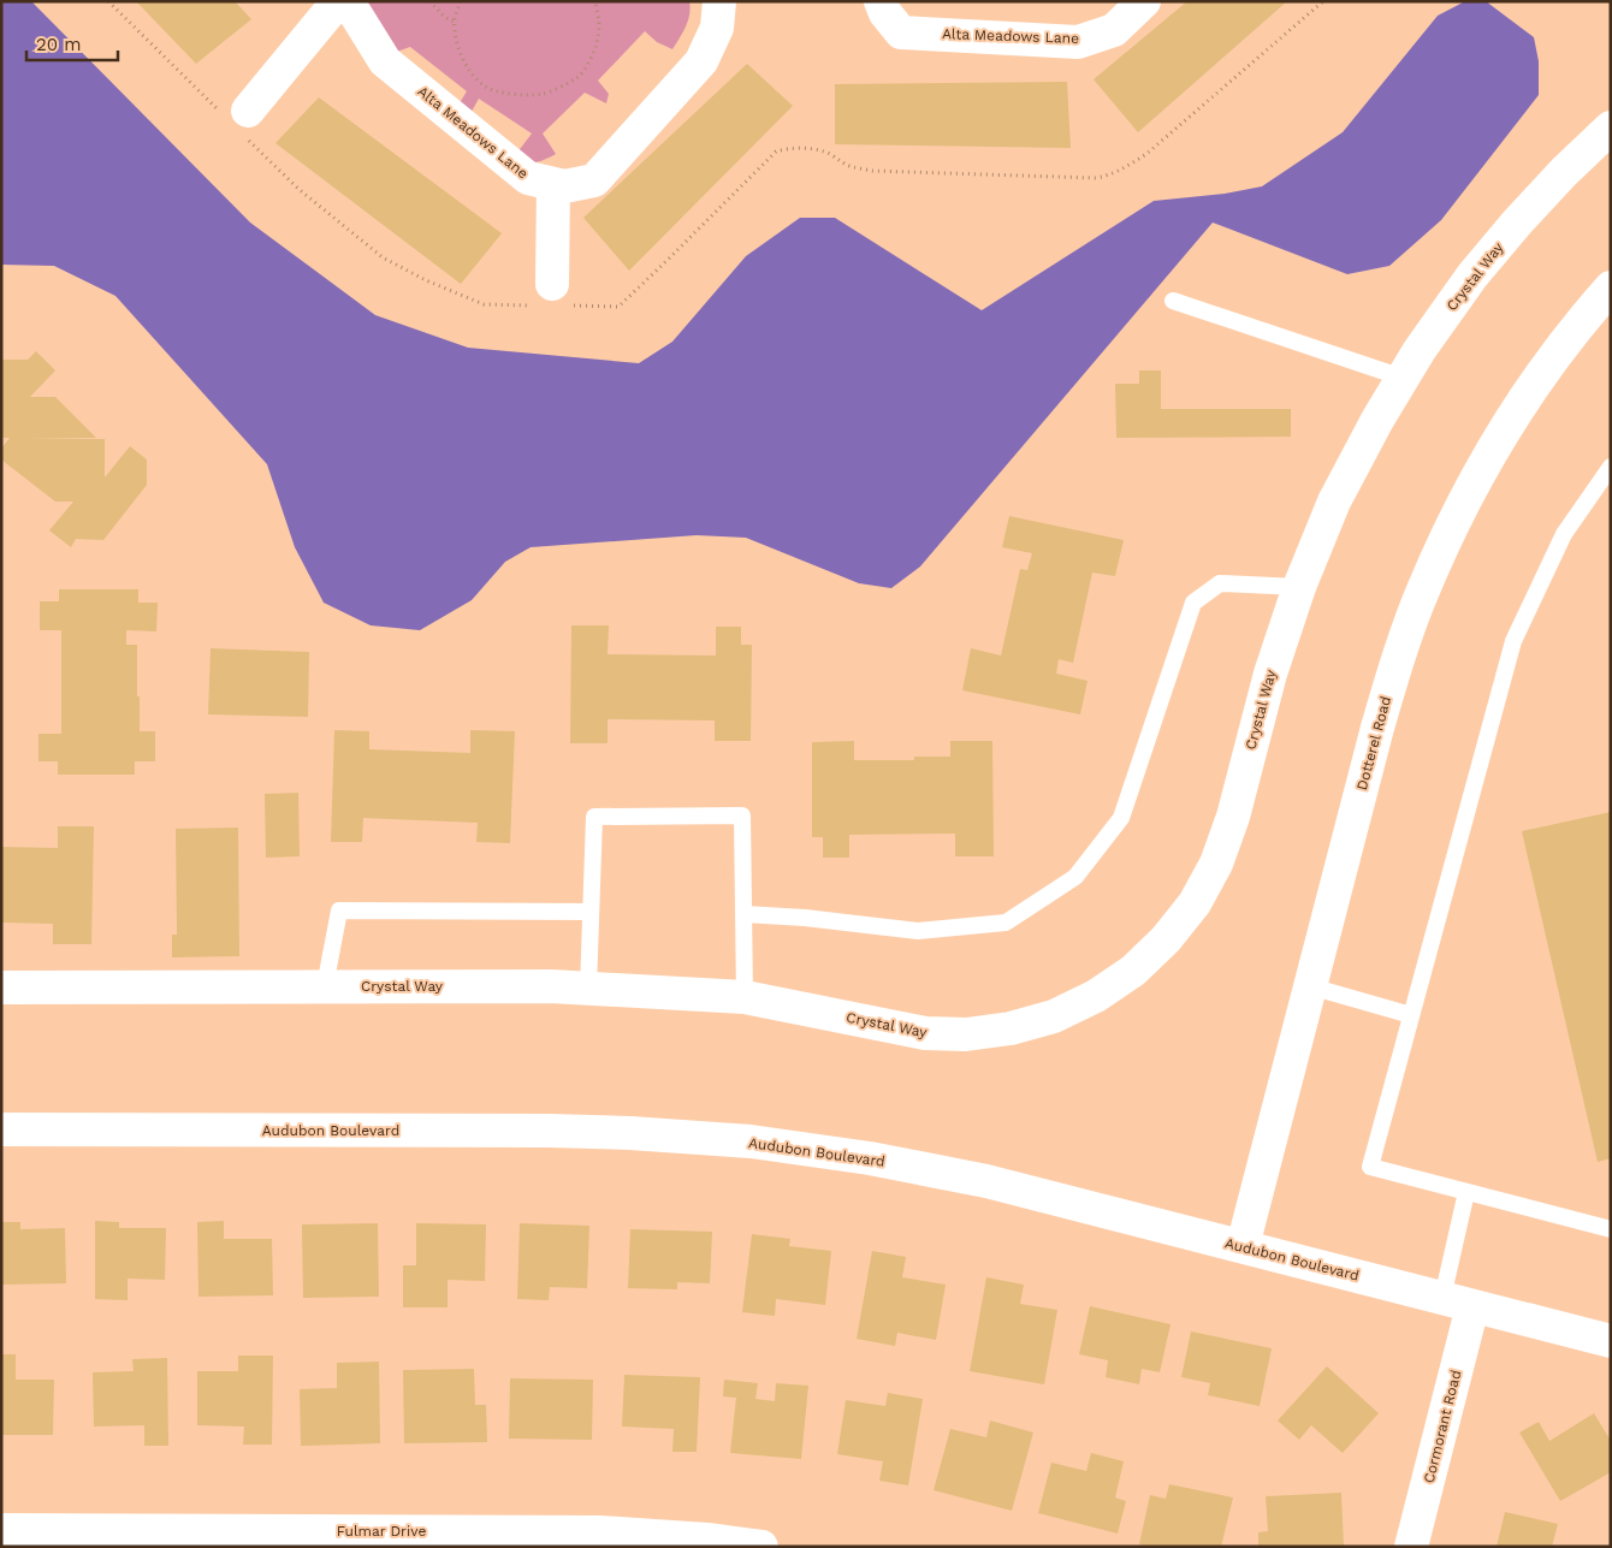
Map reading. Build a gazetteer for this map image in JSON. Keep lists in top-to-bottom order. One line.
{"streets":{"street":["Alta Meadows Lane","Crystal Way","Dotterel Road","Audubon Boulevard","Cormorant Road","Fulmar Drive"]},"crossings":[["Dotterel Road","Audubon Boulevard"],["Audubon Boulevard","Cormorant Road"]],"scale_bar":"20 m"}
